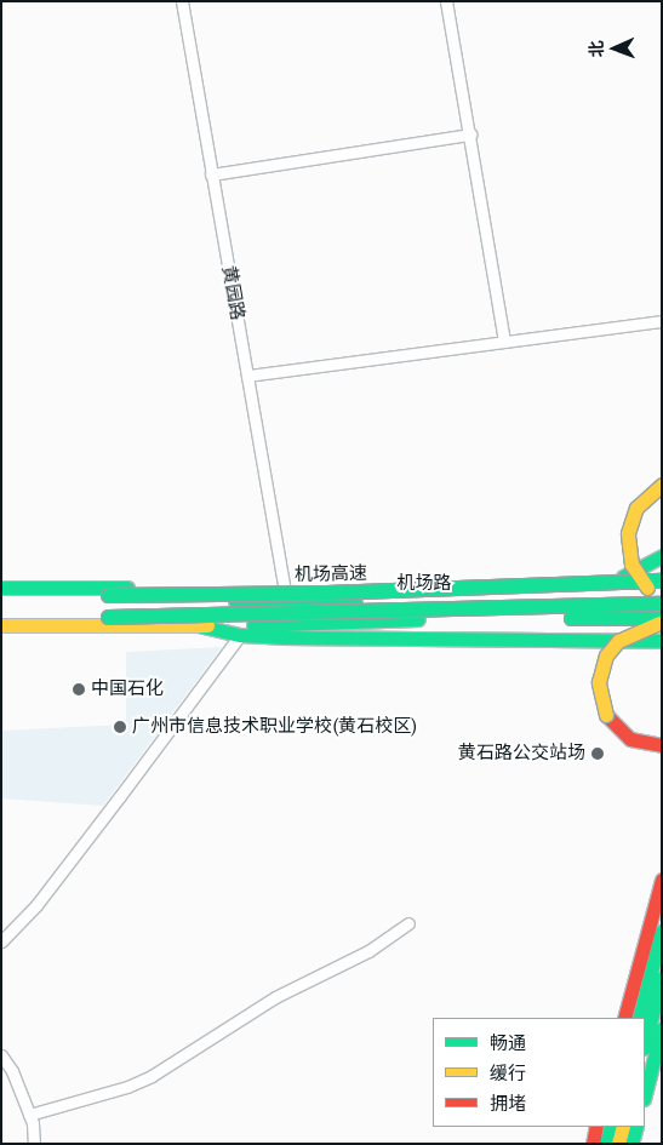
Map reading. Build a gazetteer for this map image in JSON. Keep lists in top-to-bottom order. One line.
{"streets":{"main road":["机场高速","机场路"],"street":["黄园路"]},"crossings":[["黄园路","机场路"],["机场高速","机场路"]],"places":["中国石化","广州市信息技术职业学校(黄石校区)","黄石路公交站场"],"legend":["畅通","缓行","拥堵"],"north":"left"}
